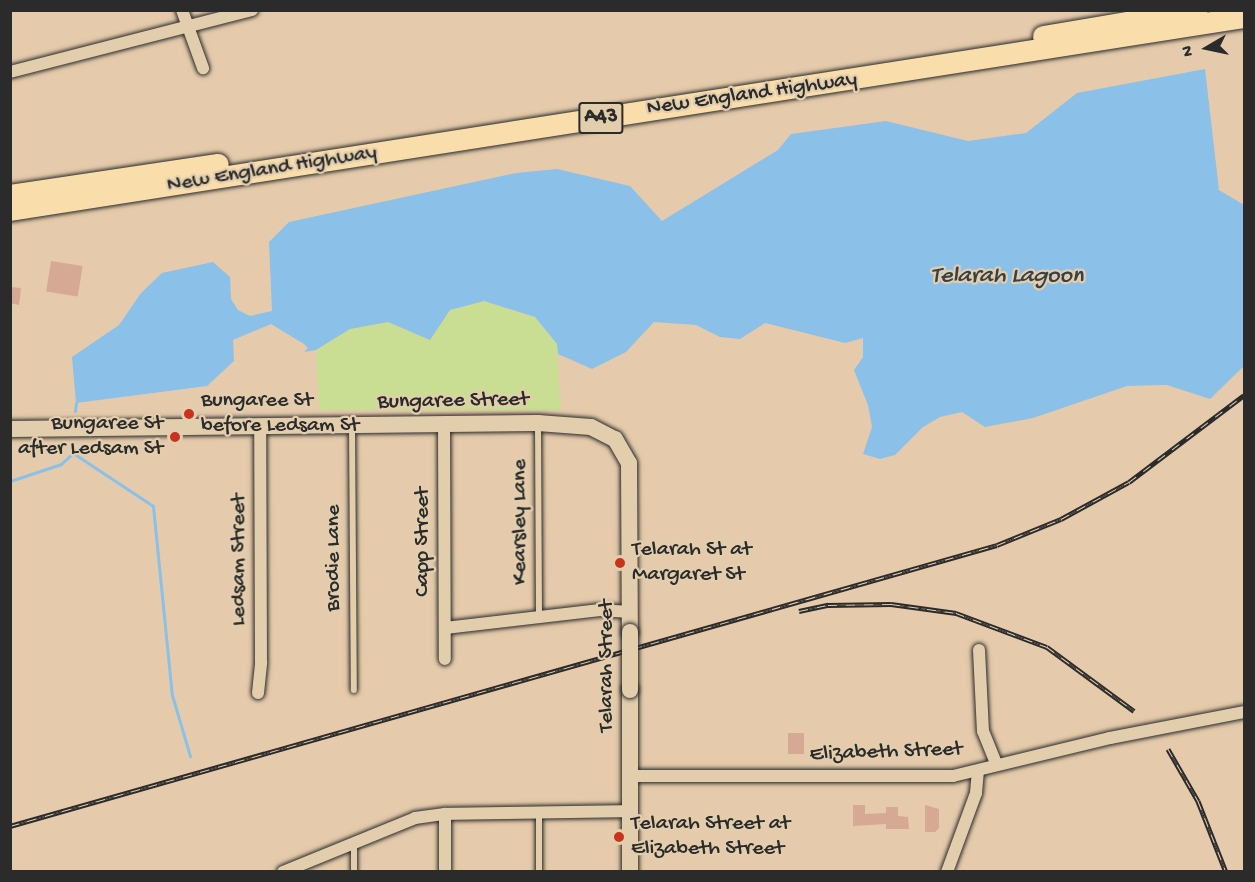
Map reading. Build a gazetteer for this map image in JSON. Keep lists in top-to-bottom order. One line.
{"streets":{"highway":["New England Highway","A43"],"street":["Bungaree Street","Capp Street","Ledsam Street","Telarah Street","Elizabeth Street"],"lane":["Kearsley Lane","Brodie Lane"]},"crossings":[["Bungaree Street","Kearsley Lane"],["Bungaree Street","Capp Street"],["Bungaree Street","Brodie Lane"],["Bungaree Street","Ledsam Street"],["Bungaree Street","Telarah Street"],["Telarah Street","Elizabeth Street"]],"water":["Telarah Lagoon"],"places":["Bungaree St before Ledsam St","Bungaree St after Ledsam St","Telarah St at Margaret St","Telarah Street at Elizabeth Street"],"north":"left"}
